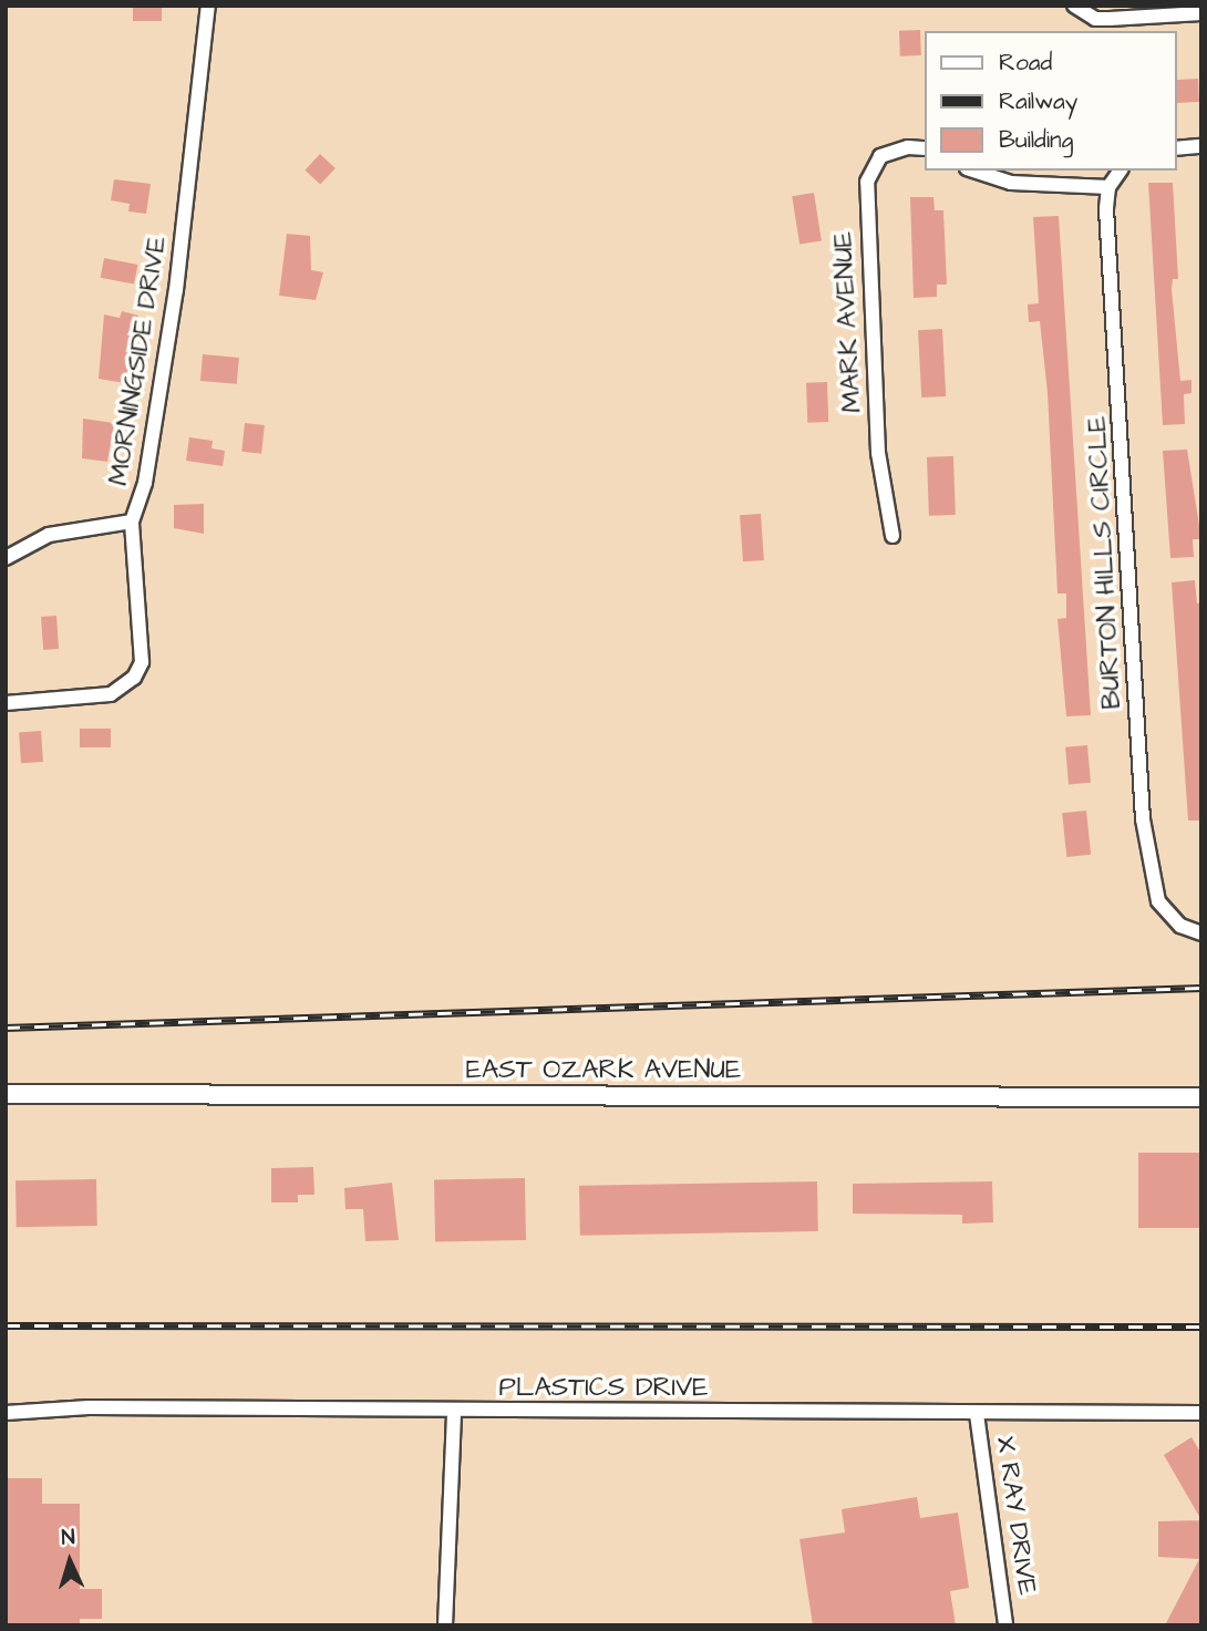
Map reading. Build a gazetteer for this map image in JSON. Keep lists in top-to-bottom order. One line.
{"streets":{"main road":["EAST OZARK AVENUE"],"street":["MARK AVENUE","MORNINGSIDE DRIVE","BURTON HILLS CIRCLE","PLASTICS DRIVE","X RAY DRIVE"]},"crossings":[["PLASTICS DRIVE","X RAY DRIVE"]],"legend":["Road","Railway","Building"],"north":"top"}
